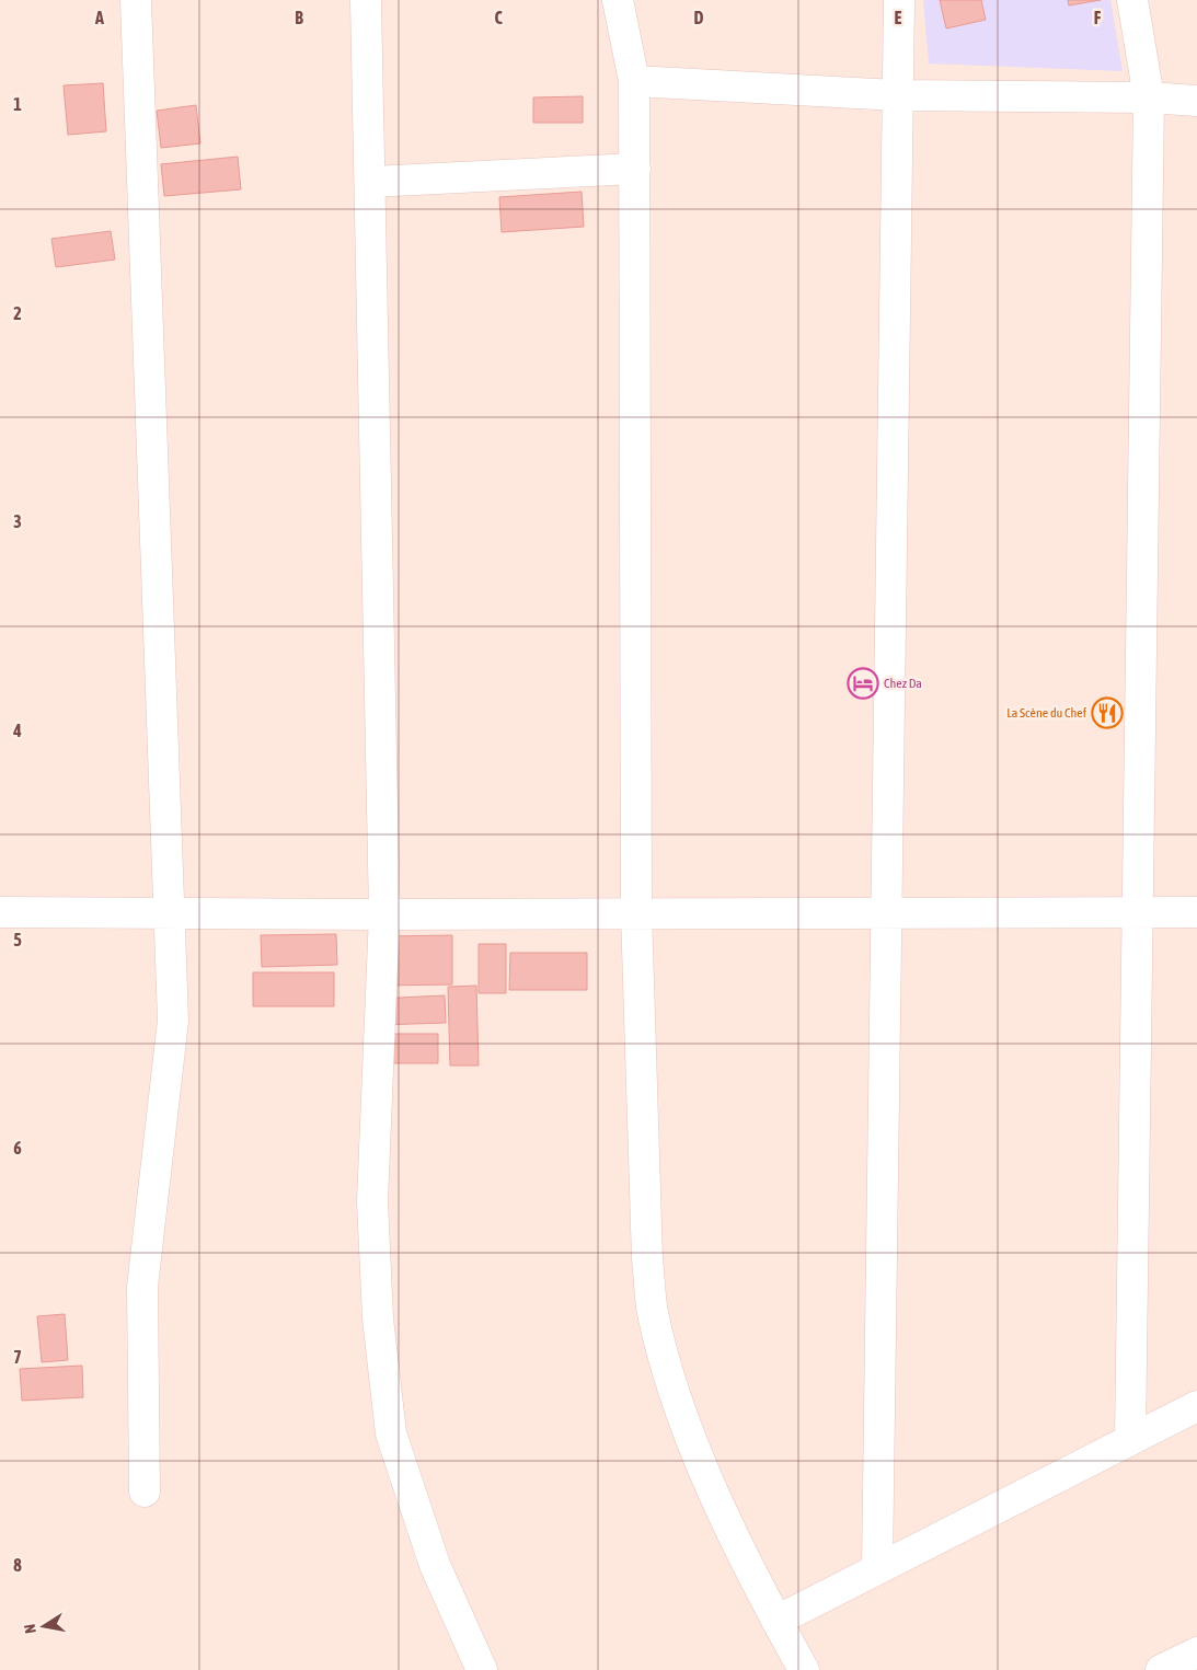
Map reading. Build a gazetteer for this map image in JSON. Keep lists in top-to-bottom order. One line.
{"places":{"hotel":["Chez Da"],"restaurant":["La Scène du Chef"]},"north":"left","grid":{"columns":["A","B","C","D","E","F"],"rows":["1","2","3","4","5","6","7","8"]}}
